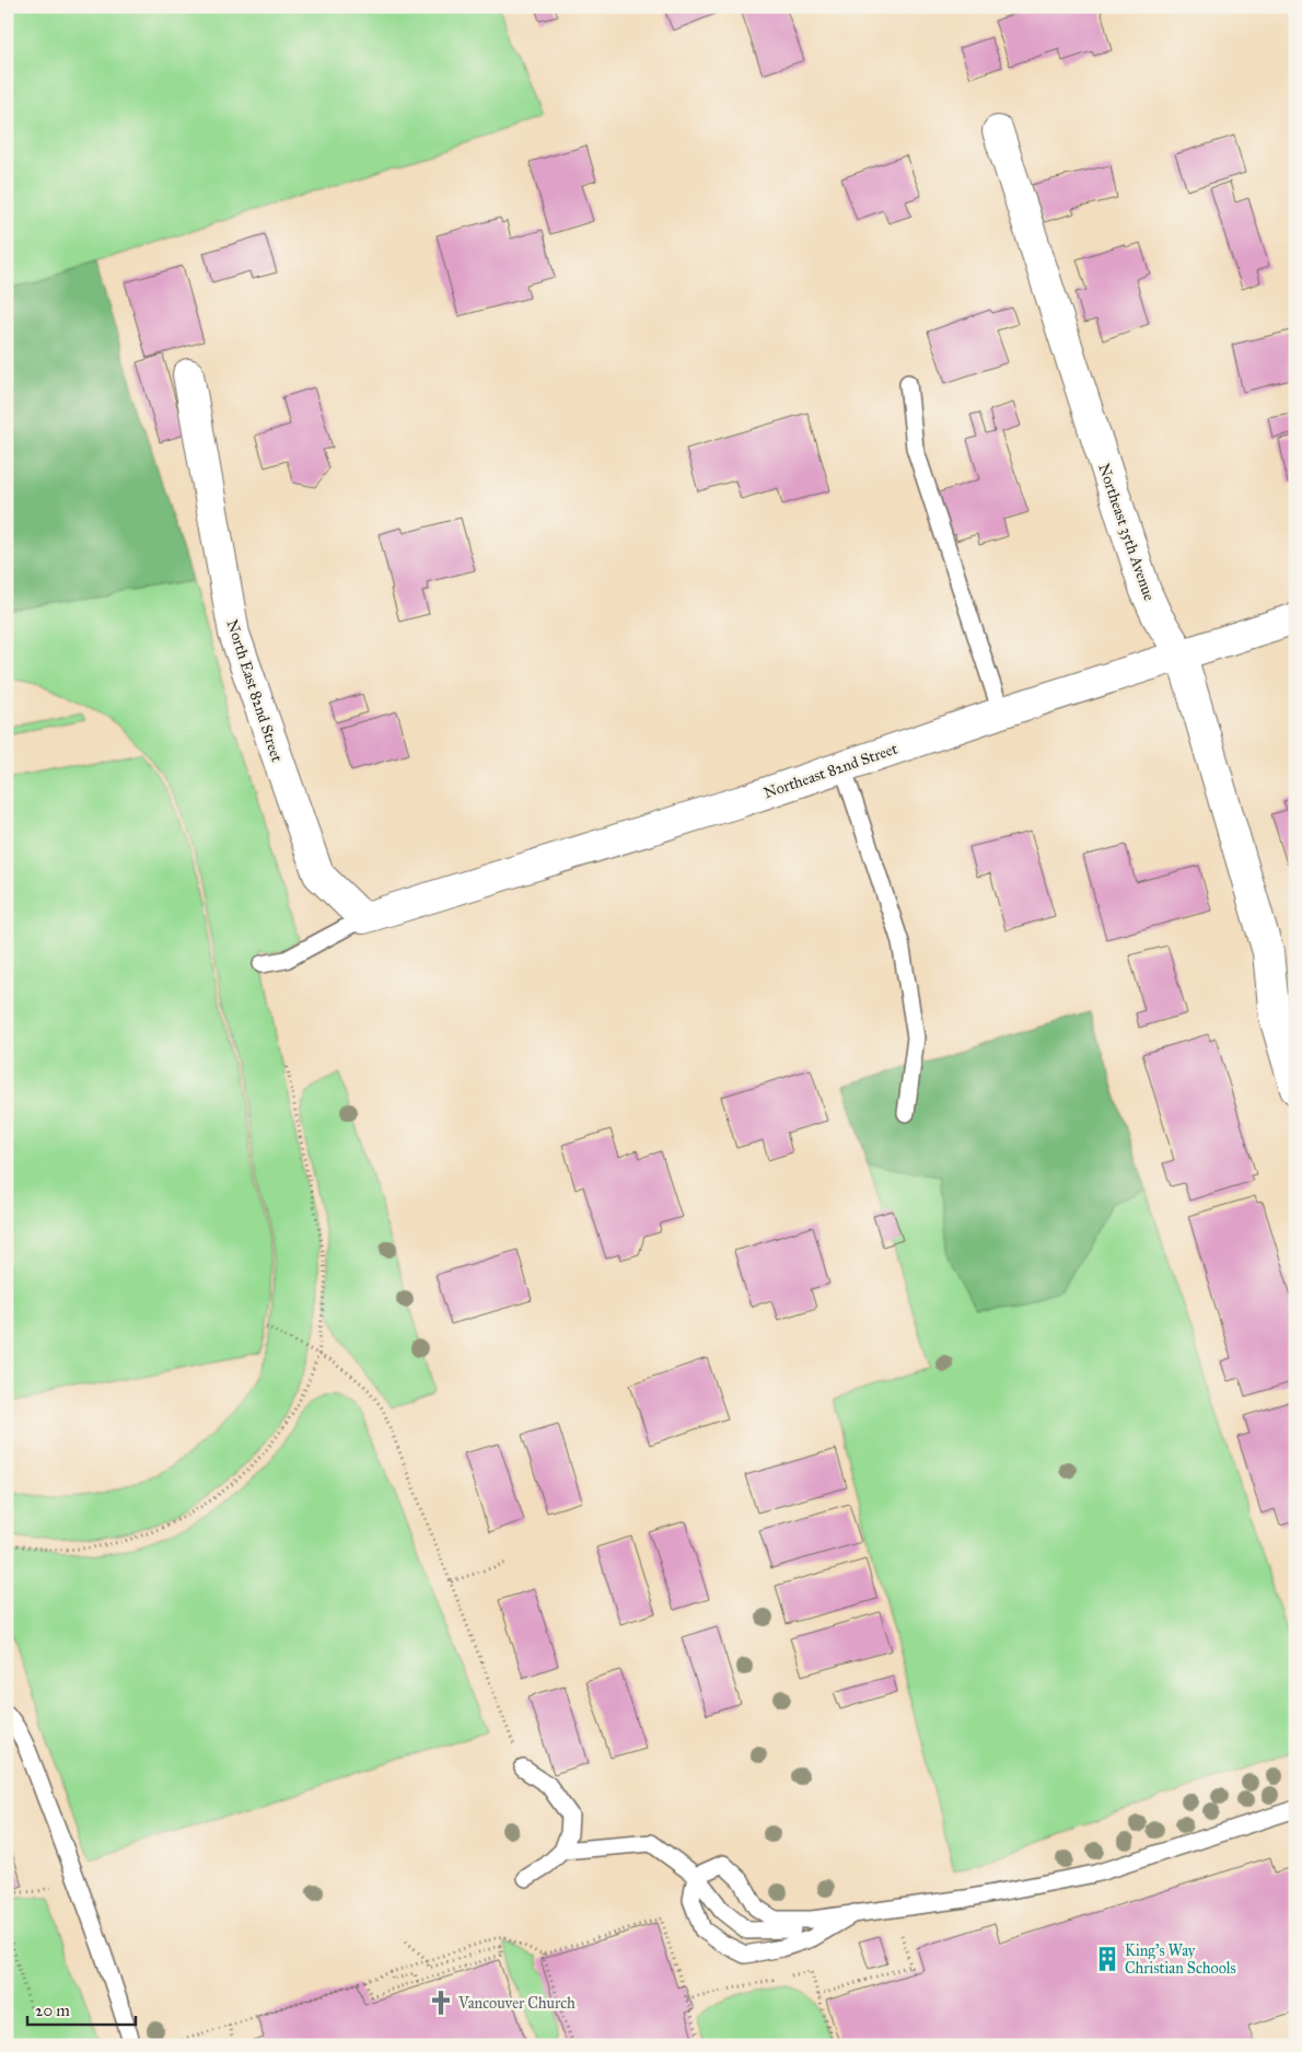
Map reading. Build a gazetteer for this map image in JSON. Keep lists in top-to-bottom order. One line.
{"streets":{"street":["Northeast 35th Avenue","North East 82nd Street","Northeast 82nd Street"]},"crossings":[["Northeast 35th Avenue","Northeast 82nd Street"],["North East 82nd Street","Northeast 82nd Street"]],"places":{"building":["King's Way Christian Schools"],"church":["Vancouver Church"]},"scale_bar":"20 m"}
